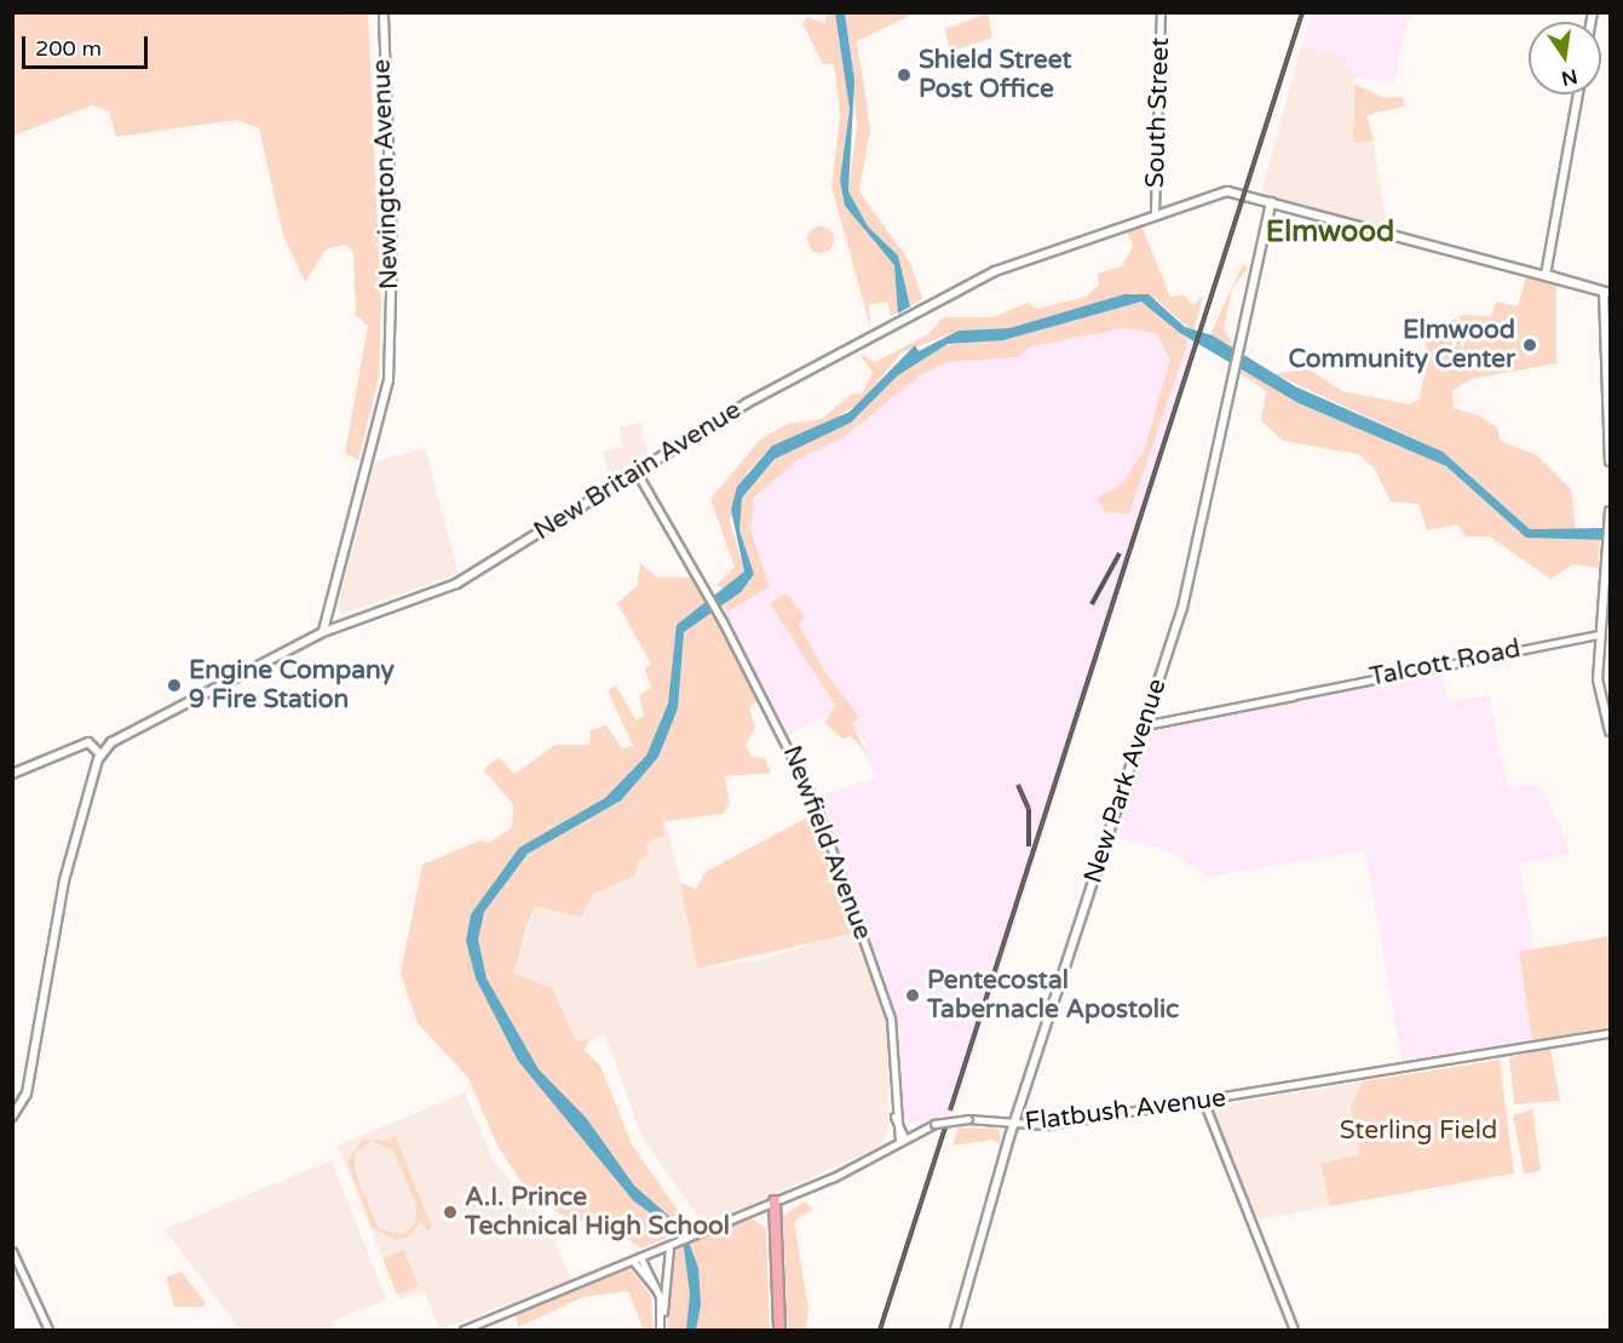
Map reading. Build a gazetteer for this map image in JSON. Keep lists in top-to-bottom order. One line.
{"streets":{"main road":["Newington Avenue","New Britain Avenue","New Park Avenue"],"street":["South Street","Talcott Road","Newfield Avenue","Flatbush Avenue"]},"crossings":[["South Street","New Britain Avenue"],["Newington Avenue","New Britain Avenue"],["New Britain Avenue","New Park Avenue"],["New Britain Avenue","Newfield Avenue"],["Talcott Road","New Park Avenue"],["New Park Avenue","Flatbush Avenue"],["Newfield Avenue","Flatbush Avenue"]],"districts":["Elmwood"],"parks":["Sterling Field"],"places":["Shield Street Post Office","Elmwood Community Center","Engine Company 9 Fire Station","Pentecostal Tabernacle Apostolic","A.I. Prince Technical High School"],"scale_bar":"200 m","north":"bottom"}
